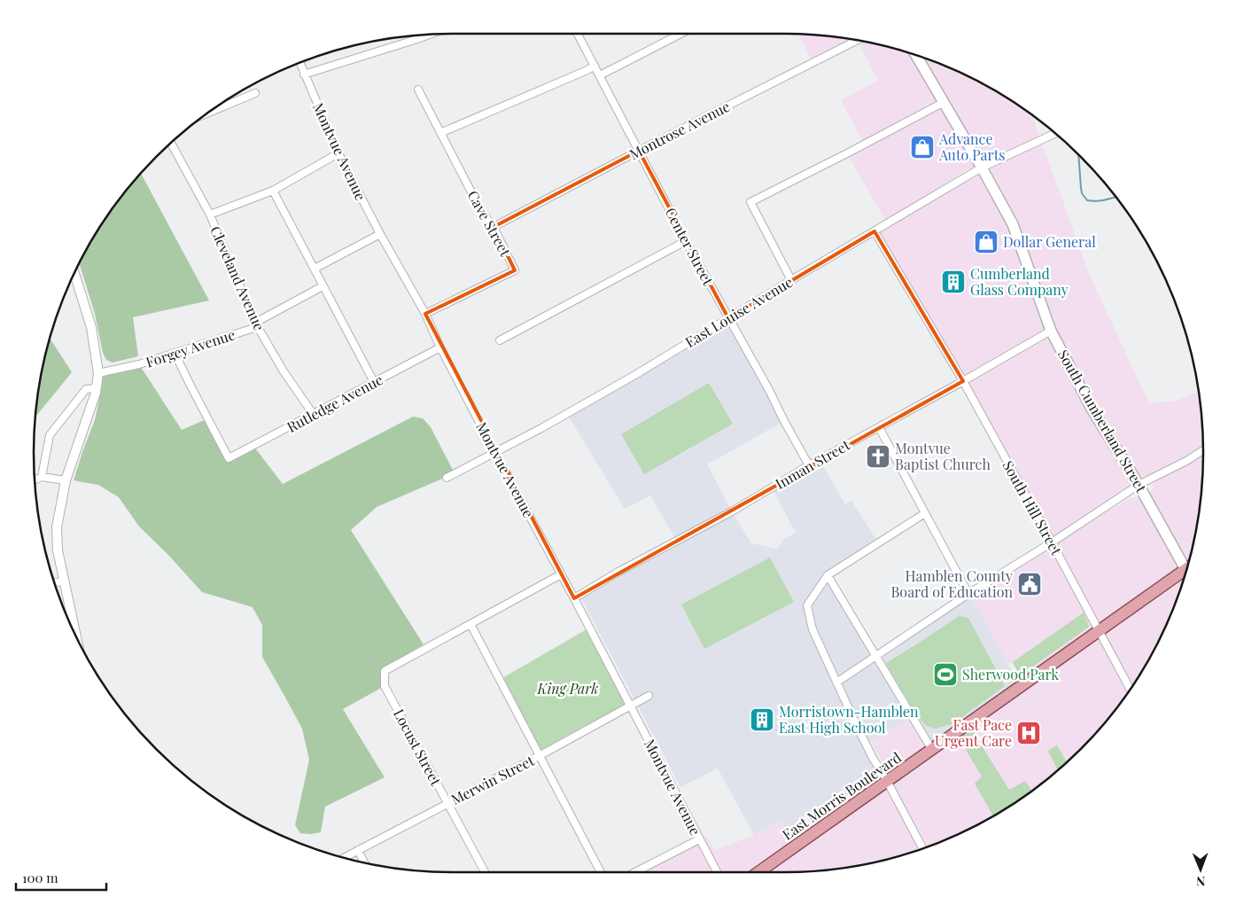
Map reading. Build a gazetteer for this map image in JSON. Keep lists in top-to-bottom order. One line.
{"streets":{"main road":["South Cumberland Street","East Morris Boulevard"],"street":["Montrose Avenue","Montvue Avenue","Cave Street","Center Street","Cleveland Avenue","East Louise Avenue","Forgey Avenue","Rutledge Avenue","Inman Street","South Hill Street","Locust Street","Merwin Street"]},"crossings":[["Montrose Avenue","Cave Street"],["Montrose Avenue","Center Street"],["Montvue Avenue","Cave Street"],["Montvue Avenue","East Louise Avenue"],["Montvue Avenue","Rutledge Avenue"],["Montvue Avenue","Inman Street"],["Montvue Avenue","Merwin Street"],["Center Street","East Louise Avenue"],["Center Street","Inman Street"],["Cleveland Avenue","Forgey Avenue"],["Cleveland Avenue","Rutledge Avenue"],["East Louise Avenue","South Cumberland Street"],["East Louise Avenue","South Hill Street"],["Forgey Avenue","Rutledge Avenue"],["South Cumberland Street","Inman Street"],["Inman Street","South Hill Street"],["South Hill Street","East Morris Boulevard"],["Locust Street","Merwin Street"]],"parks":["King Park"],"places":{"shop":["Advance Auto Parts","Dollar General"],"building":["Cumberland Glass Company","Morristown-Hamblen East High School"],"church":["Montvue Baptist Church"],"public building":["Hamblen County Board of Education"],"sports":["Sherwood Park"],"hospital":["Fast Pace Urgent Care"]},"scale_bar":"100 m","north":"bottom"}
